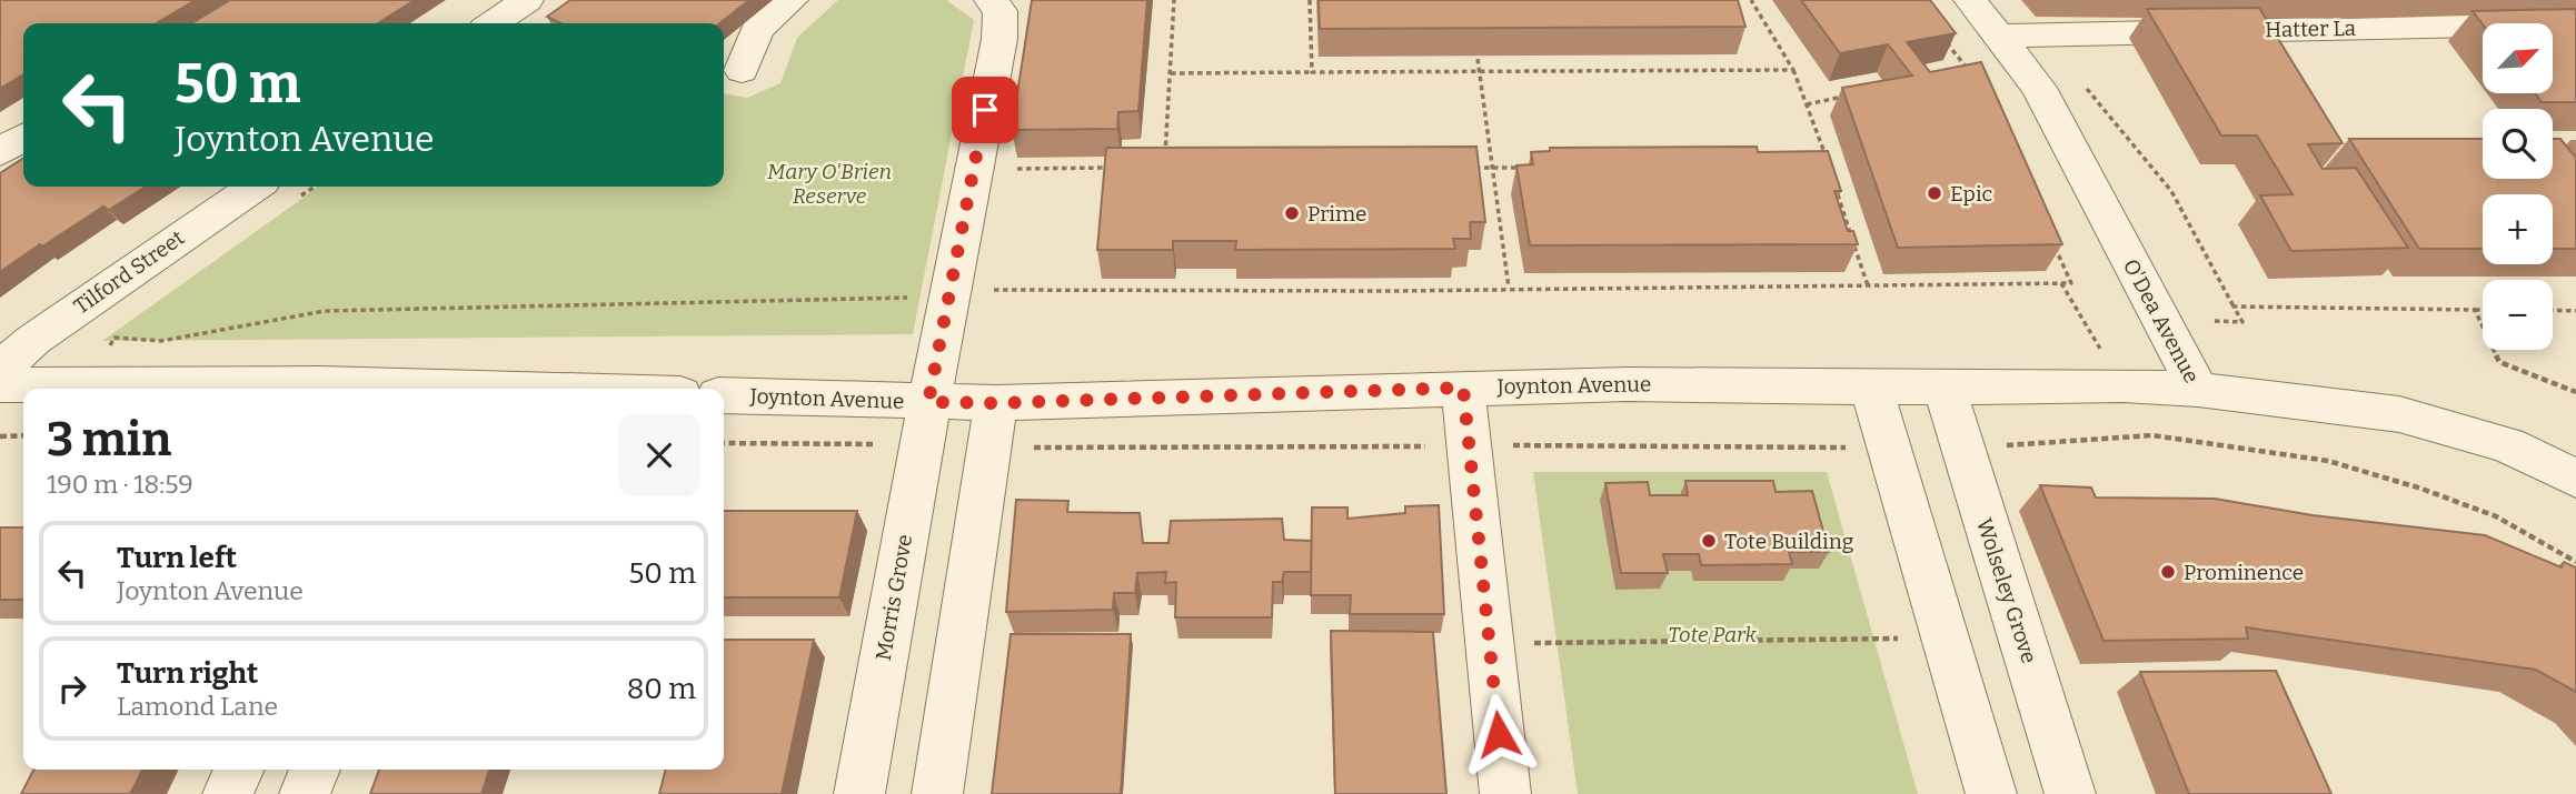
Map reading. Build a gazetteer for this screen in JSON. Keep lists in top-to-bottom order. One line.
{"streets":{"street":["Hatter La","Tilford Street","O'Dea Avenue","Joynton Avenue","Wolseley Grove","Morris Grove"]},"crossings":[["Hatter La","O'Dea Avenue"],["O'Dea Avenue","Joynton Avenue"],["Joynton Avenue","Wolseley Grove"],["Joynton Avenue","Morris Grove"]],"parks":["Mary O'Brien Reserve","Tote Park"],"places":["Epic","Prime","Tote Building","Prominence"],"north":"top right","page":{"map_buttons":["+","−"],"turn":["50 m","Joynton Avenue"],"heading":["3 min","190 m · 18:59"],"list":[{"name":"Turn left","note":"Joynton Avenue","value":"50 m"},{"name":"Turn right","note":"Lamond Lane","value":"80 m"}]}}
